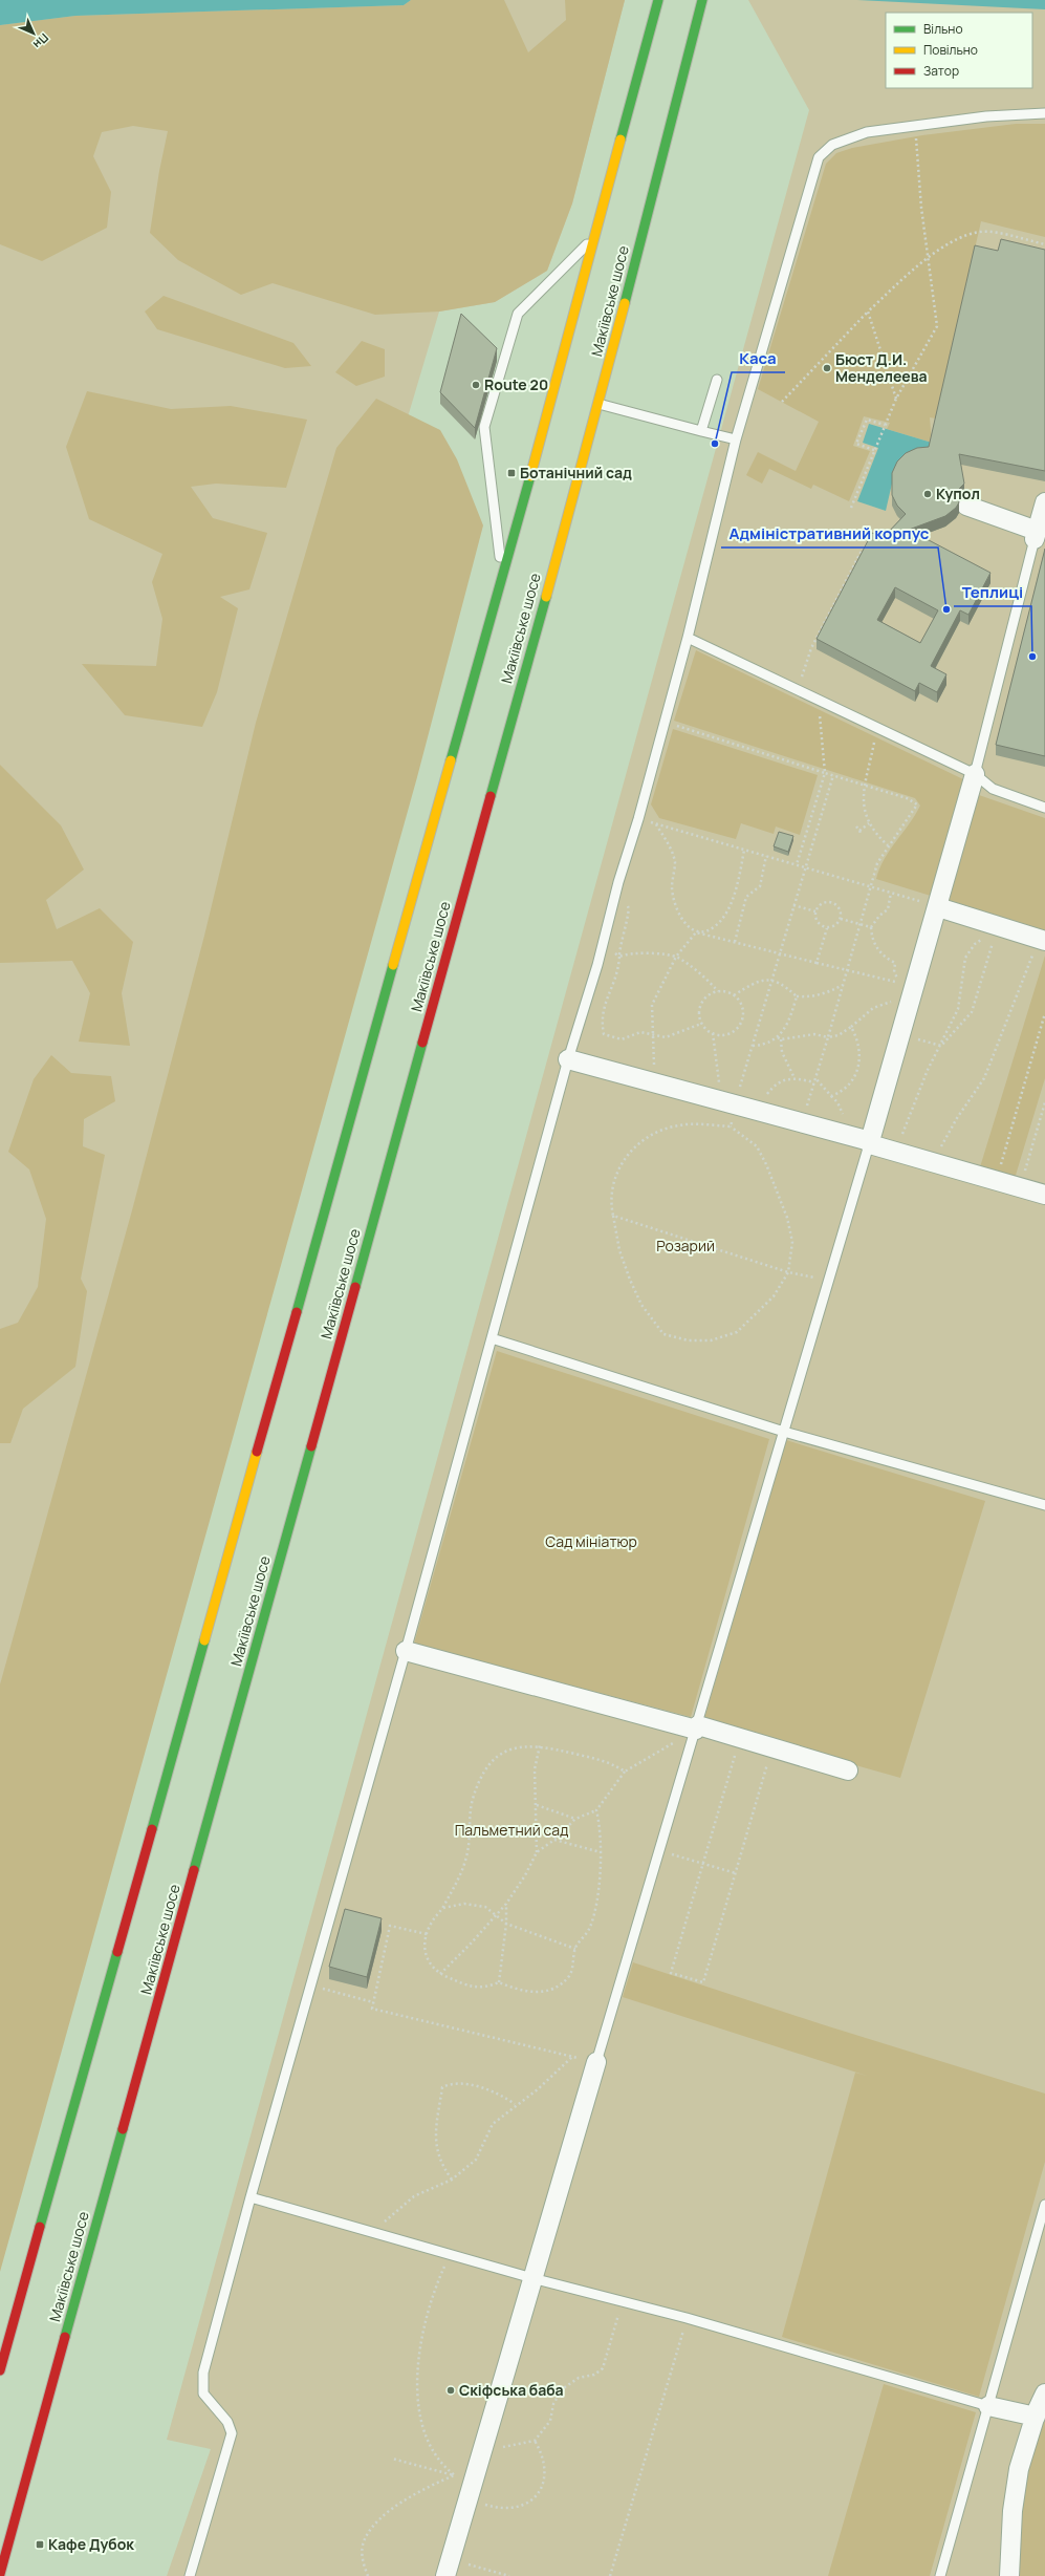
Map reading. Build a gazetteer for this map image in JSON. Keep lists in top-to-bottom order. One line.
{"streets":{"main road":["Макіївське шосе"]},"parks":["Розарий","Сад мініатюр","Пальметний сад"],"places":{"other":["Бюст Д.И. Менделеева","Route 20","Каса","Купол","Адміністративний корпус","Теплиці","Скіфська баба"],"transit":["Ботанічний сад","Кафе Дубок"]},"legend":["Вільно","Повільно","Затор"],"north":"bottom right"}
